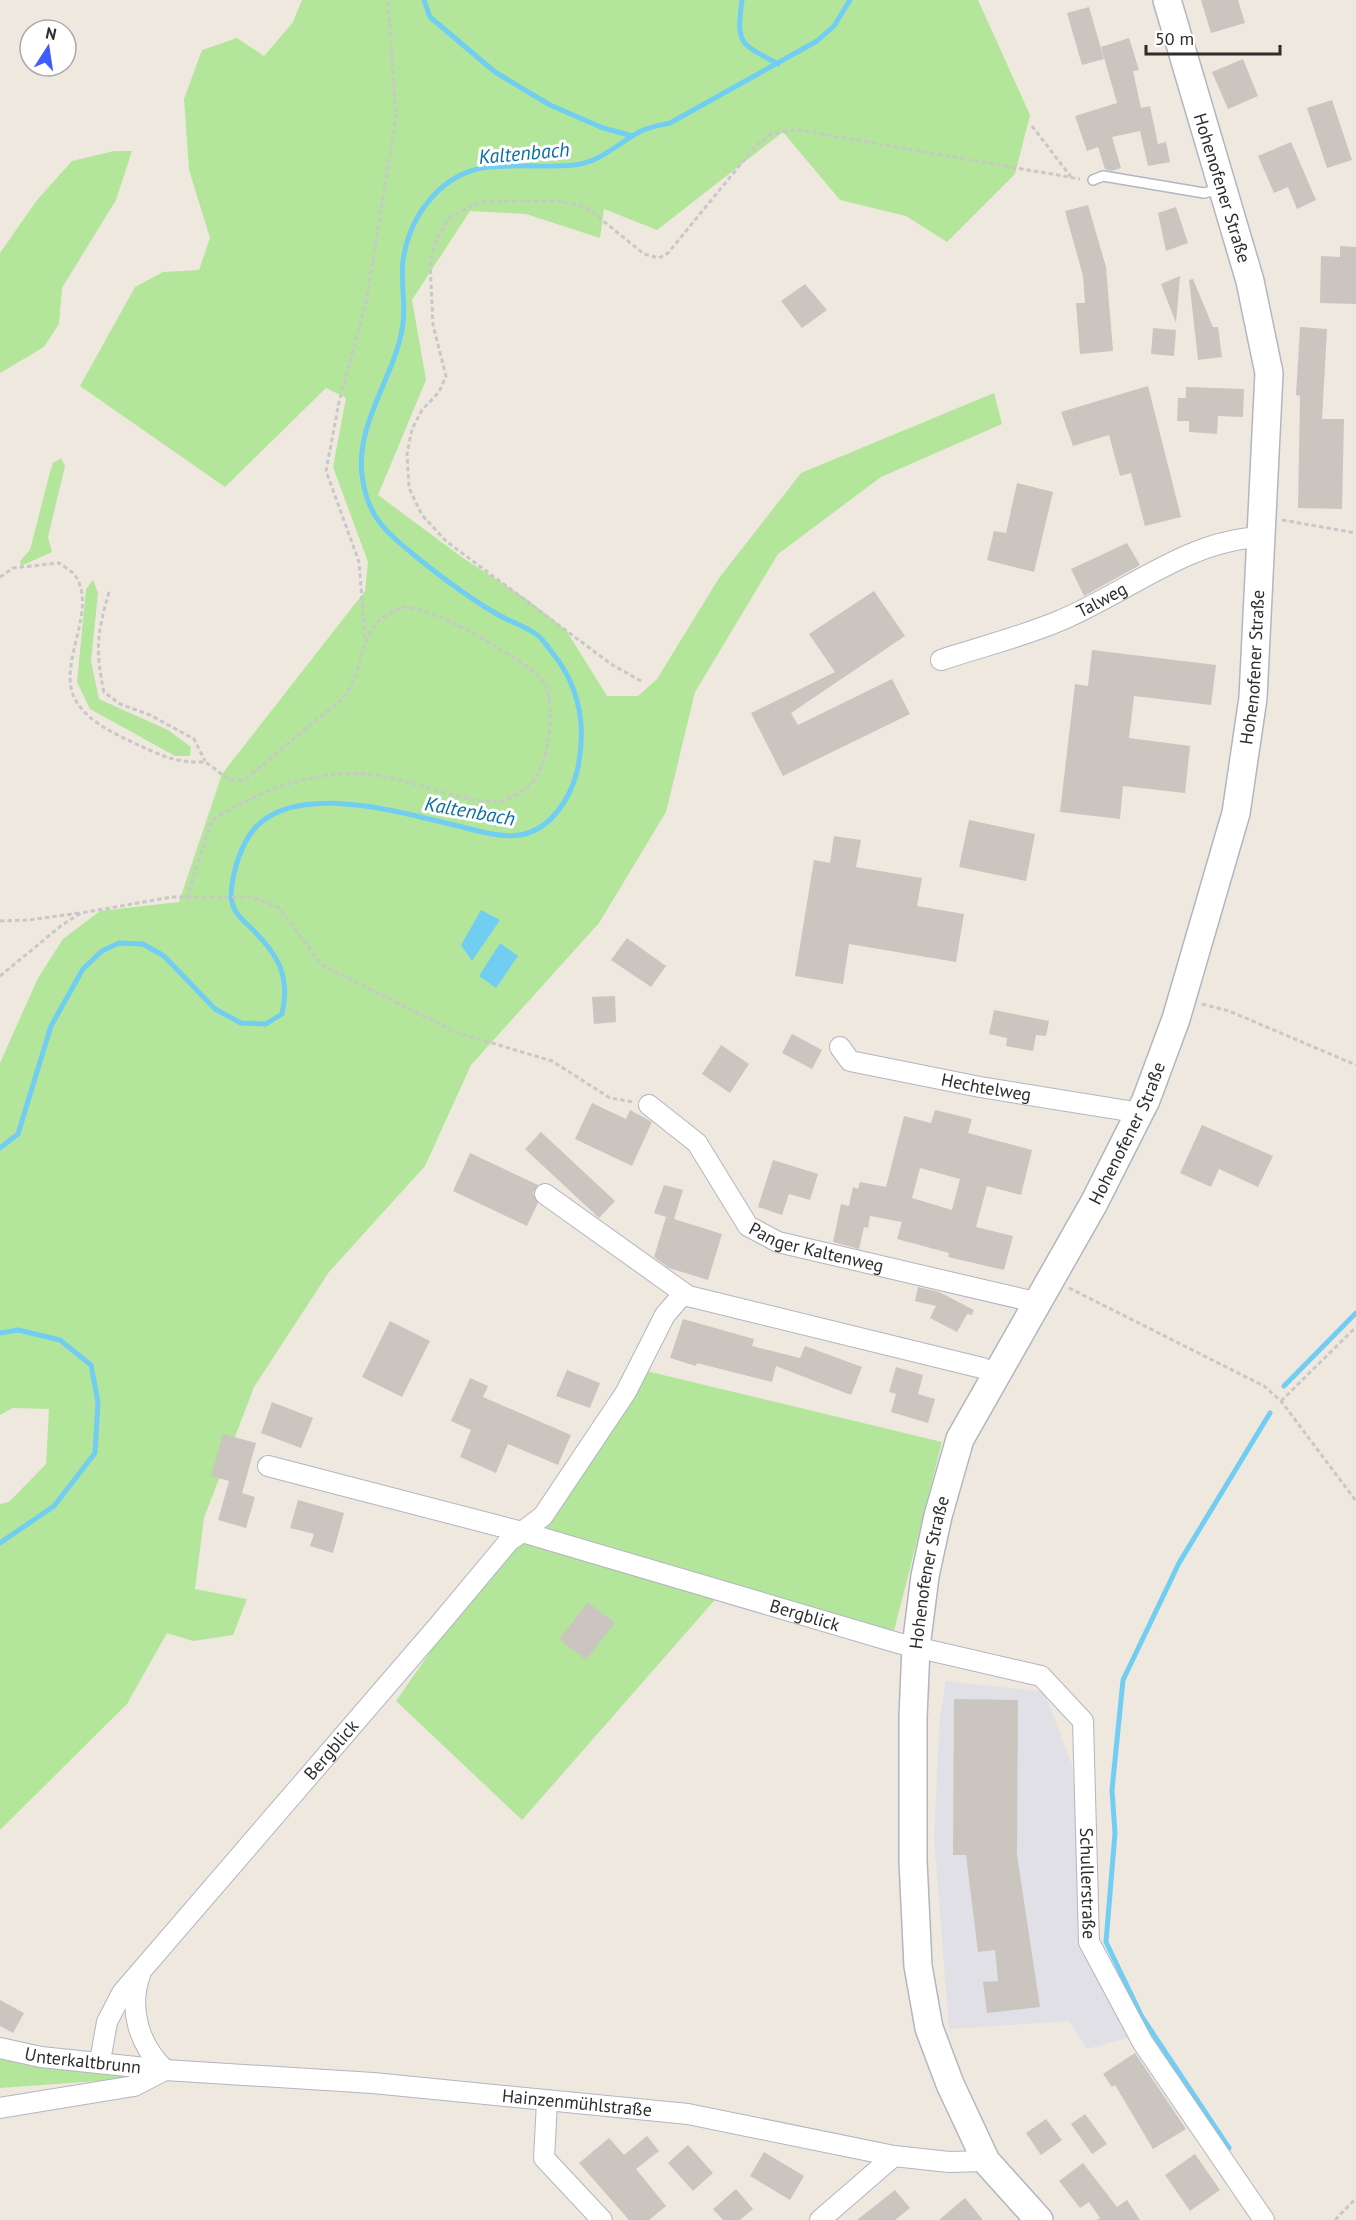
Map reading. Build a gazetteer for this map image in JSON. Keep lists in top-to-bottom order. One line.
{"streets":{"main road":["Hohenofener Straße"],"street":["Talweg","Hechtelweg","Panger Kaltenweg","Bergblick","Schullerstraße","Unterkaltbrunn","Hainzenmühlstraße"]},"crossings":[["Hohenofener Straße","Talweg"],["Hohenofener Straße","Hechtelweg"],["Hohenofener Straße","Panger Kaltenweg"],["Hohenofener Straße","Bergblick"],["Hohenofener Straße","Schullerstraße"],["Hohenofener Straße","Hainzenmühlstraße"],["Bergblick","Schullerstraße"],["Bergblick","Unterkaltbrunn"],["Bergblick","Hainzenmühlstraße"],["Unterkaltbrunn","Hainzenmühlstraße"]],"water":["Kaltenbach"],"scale_bar":"50 m","north":"top"}
